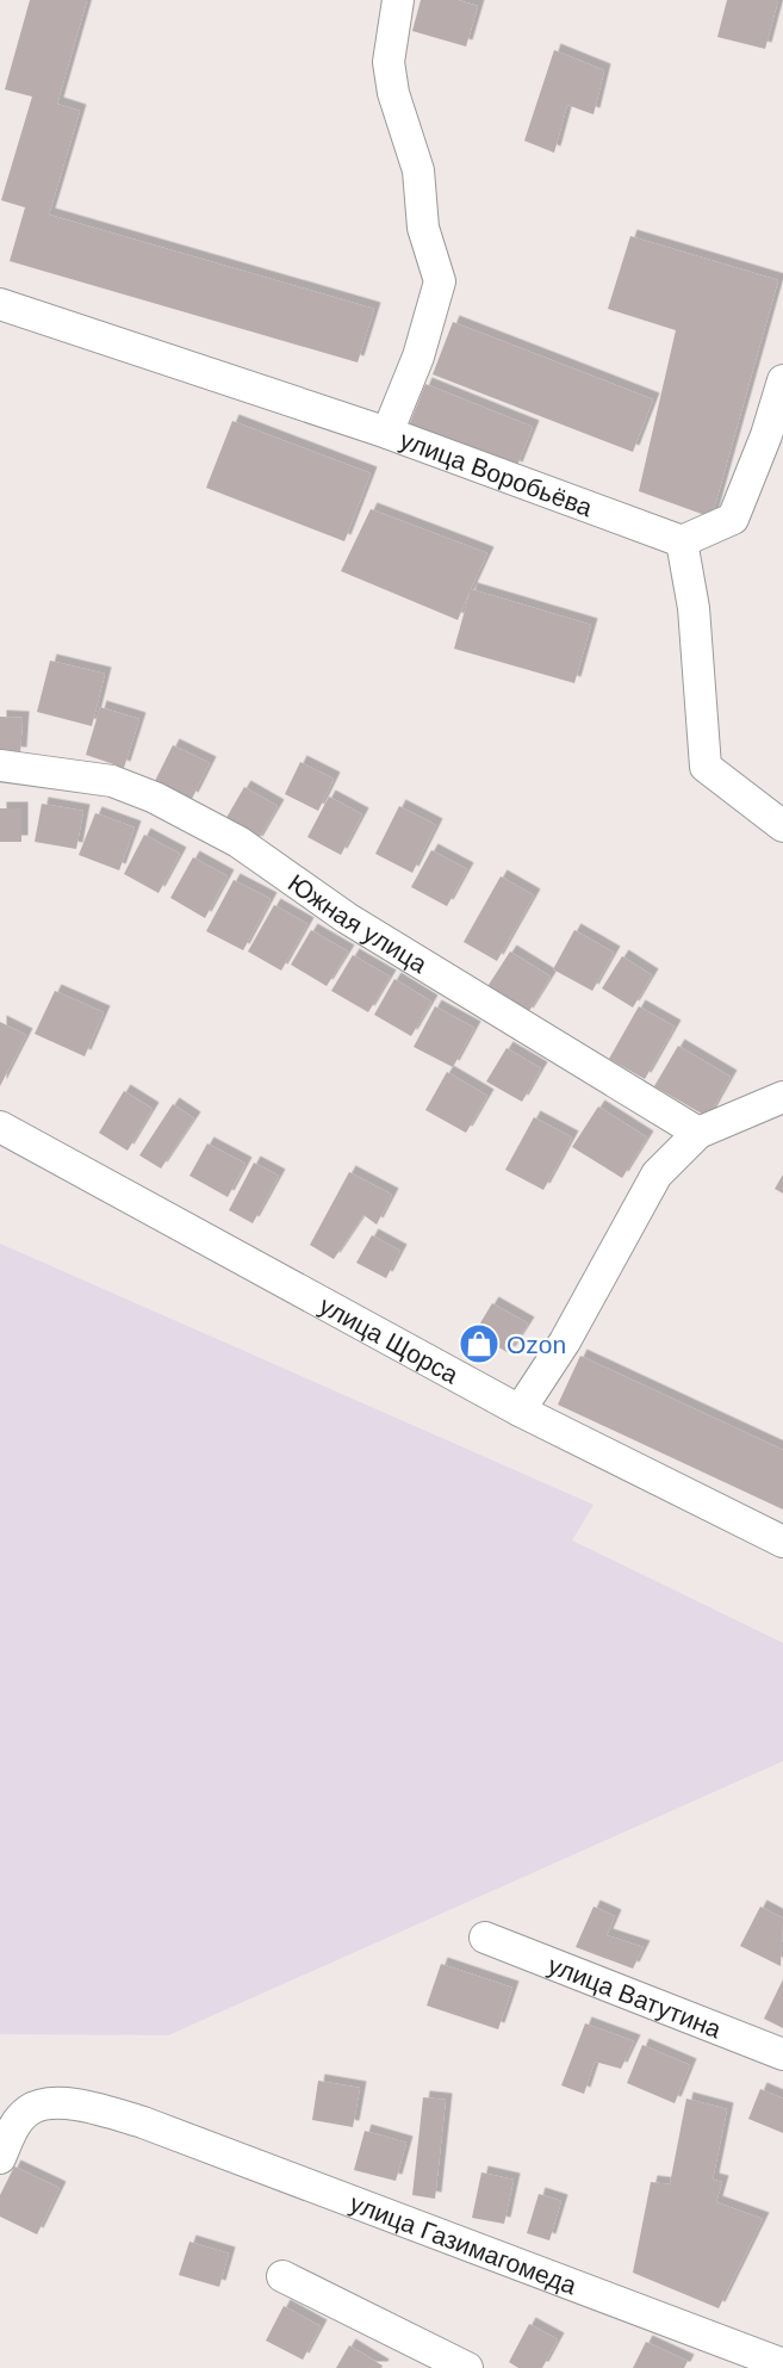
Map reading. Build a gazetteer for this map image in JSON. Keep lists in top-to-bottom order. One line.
{"streets":{"street":["улица Воробьёва","Южная улица","улица Щорса","улица Ватутина","улица Газимагомеда"]},"places":{"shop":["Ozon"]}}
